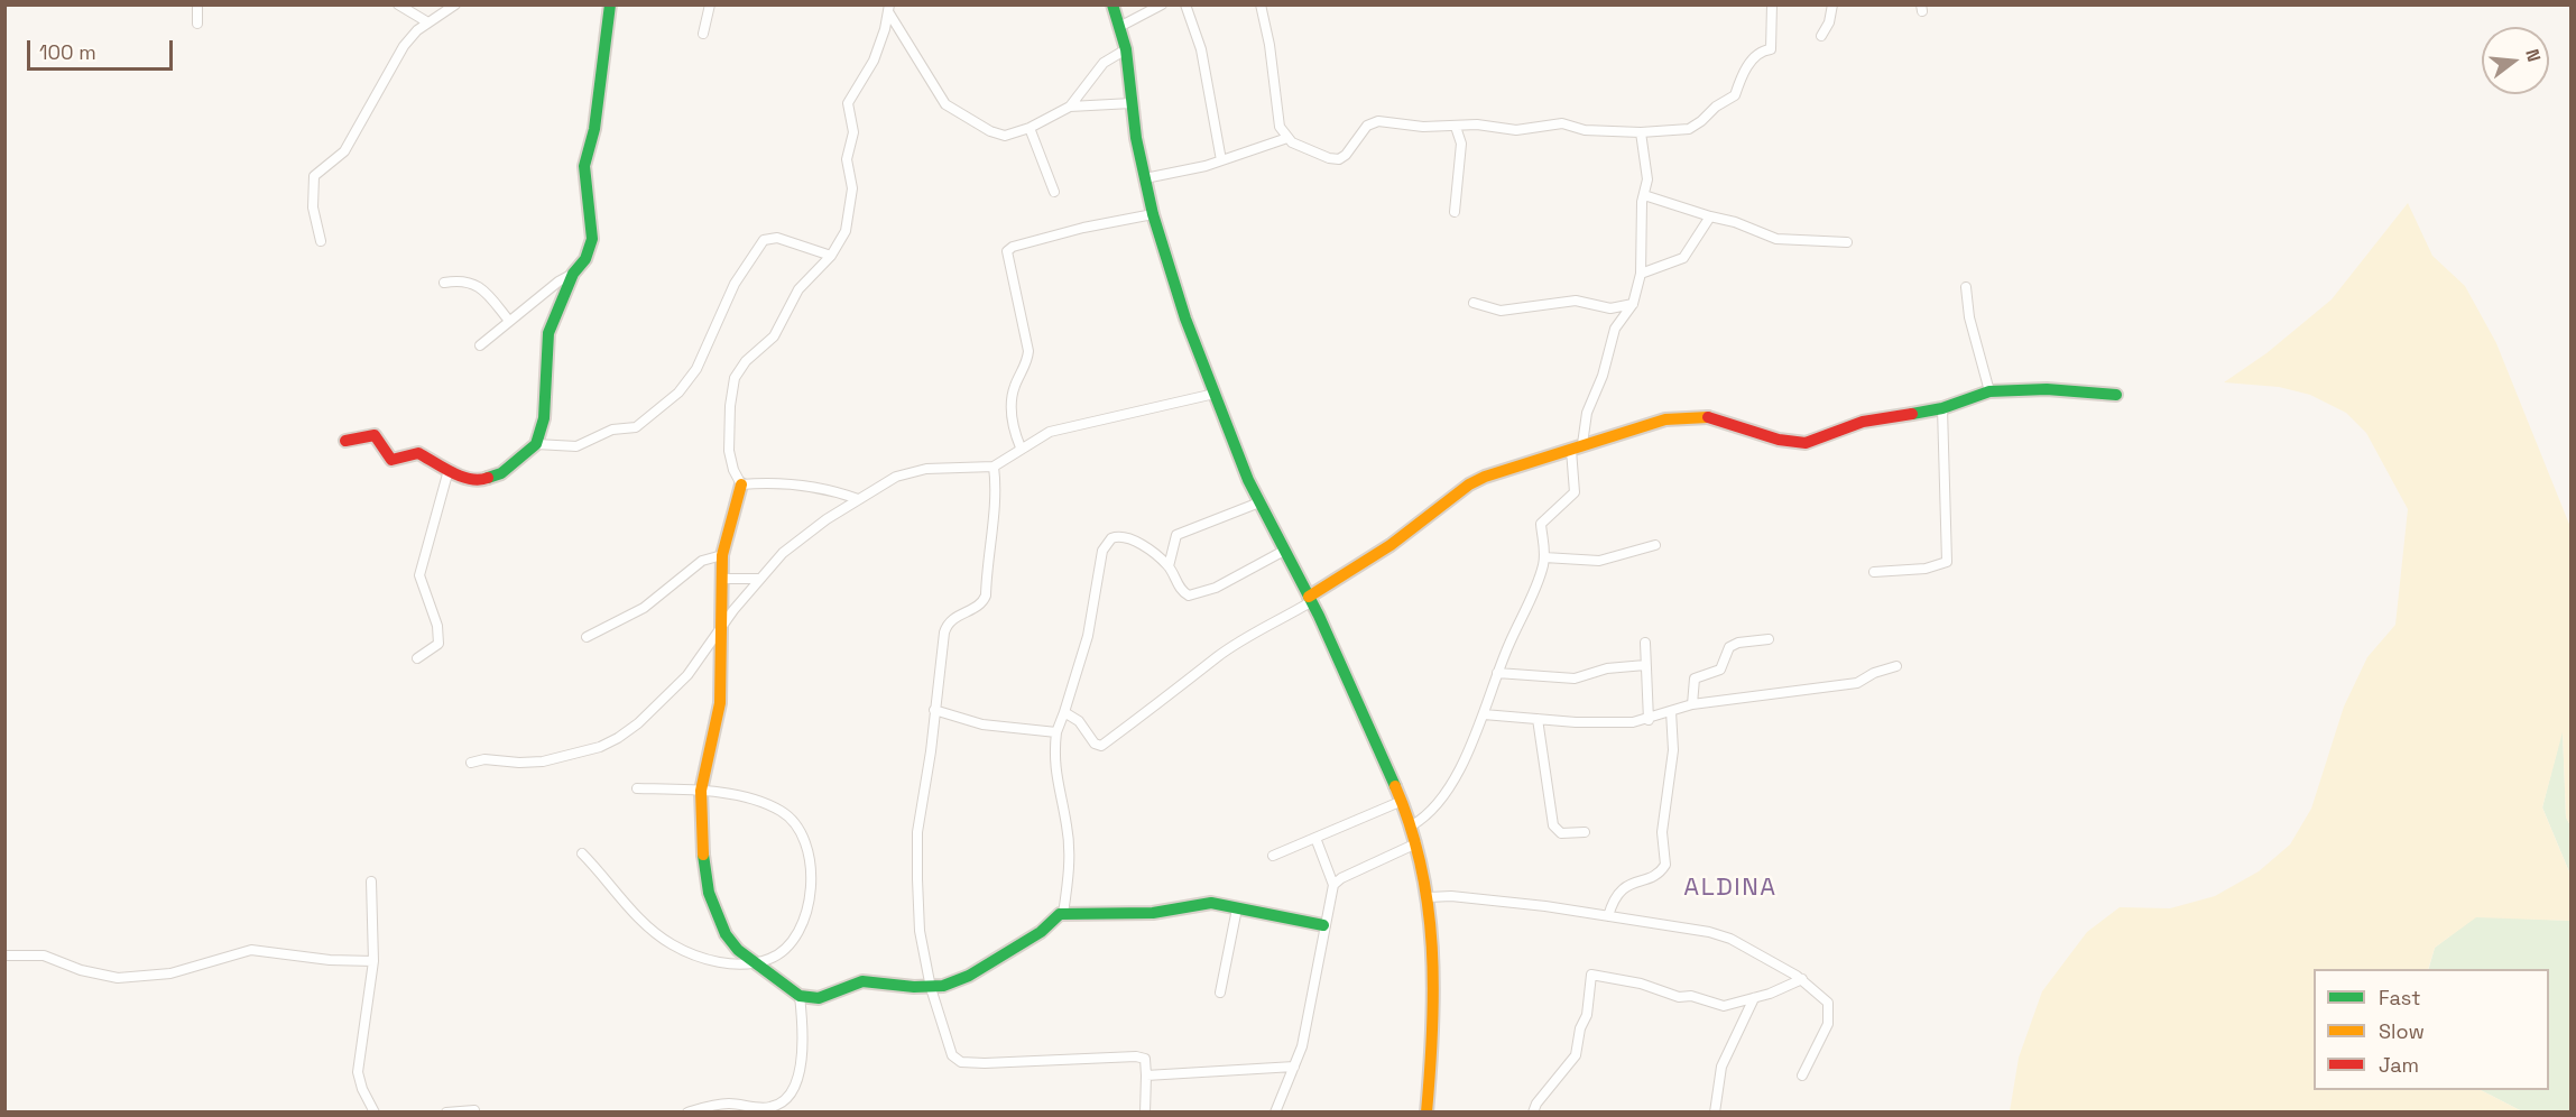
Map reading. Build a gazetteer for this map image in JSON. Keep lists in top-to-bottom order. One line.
{"districts":["ALDINA"],"legend":["Fast","Slow","Jam"],"scale_bar":"100 m","north":"right"}
